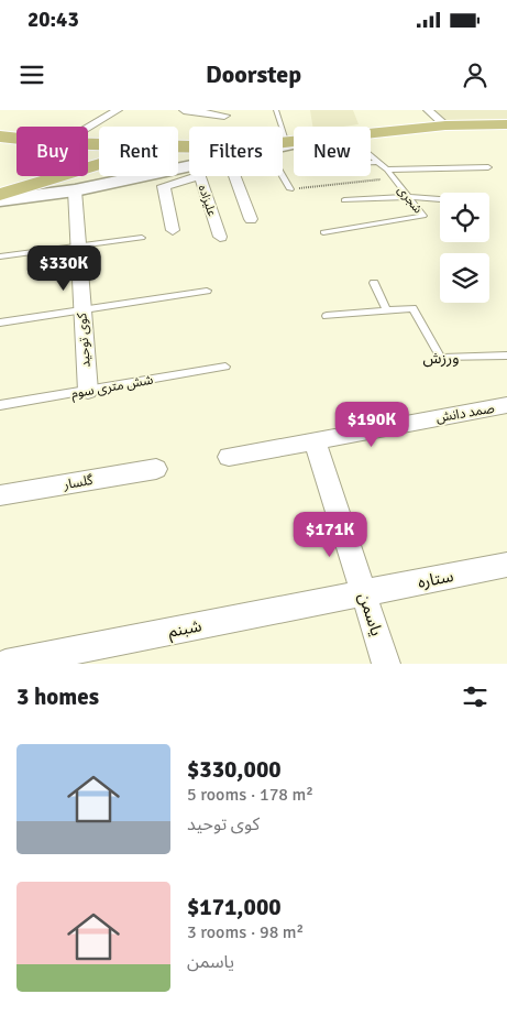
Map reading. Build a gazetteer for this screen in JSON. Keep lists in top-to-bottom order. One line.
{"streets":{"street":["علیزاده","کوی توحید","صمد دانش","گلسار","ستاره","یاسمن","شبنم"],"lane":["شجری","شش متری سوم"]},"crossings":[["کوی توحید","شش متری سوم"],["صمد دانش","یاسمن"],["ستاره","یاسمن"],["ستاره","شبنم"],["یاسمن","شبنم"]],"districts":["ورزش"],"page":{"status":"20:43","header":"Doorstep","chip":["Buy","Rent","Filters","New"],"price":["$330K","$190K","$171K"],"heading":"3 homes","list":[{"name":"$330,000","note":"5 rooms · 178 m² · کوی توحید"},{"name":"$171,000","note":"3 rooms · 98 m² · یاسمن"}]}}
